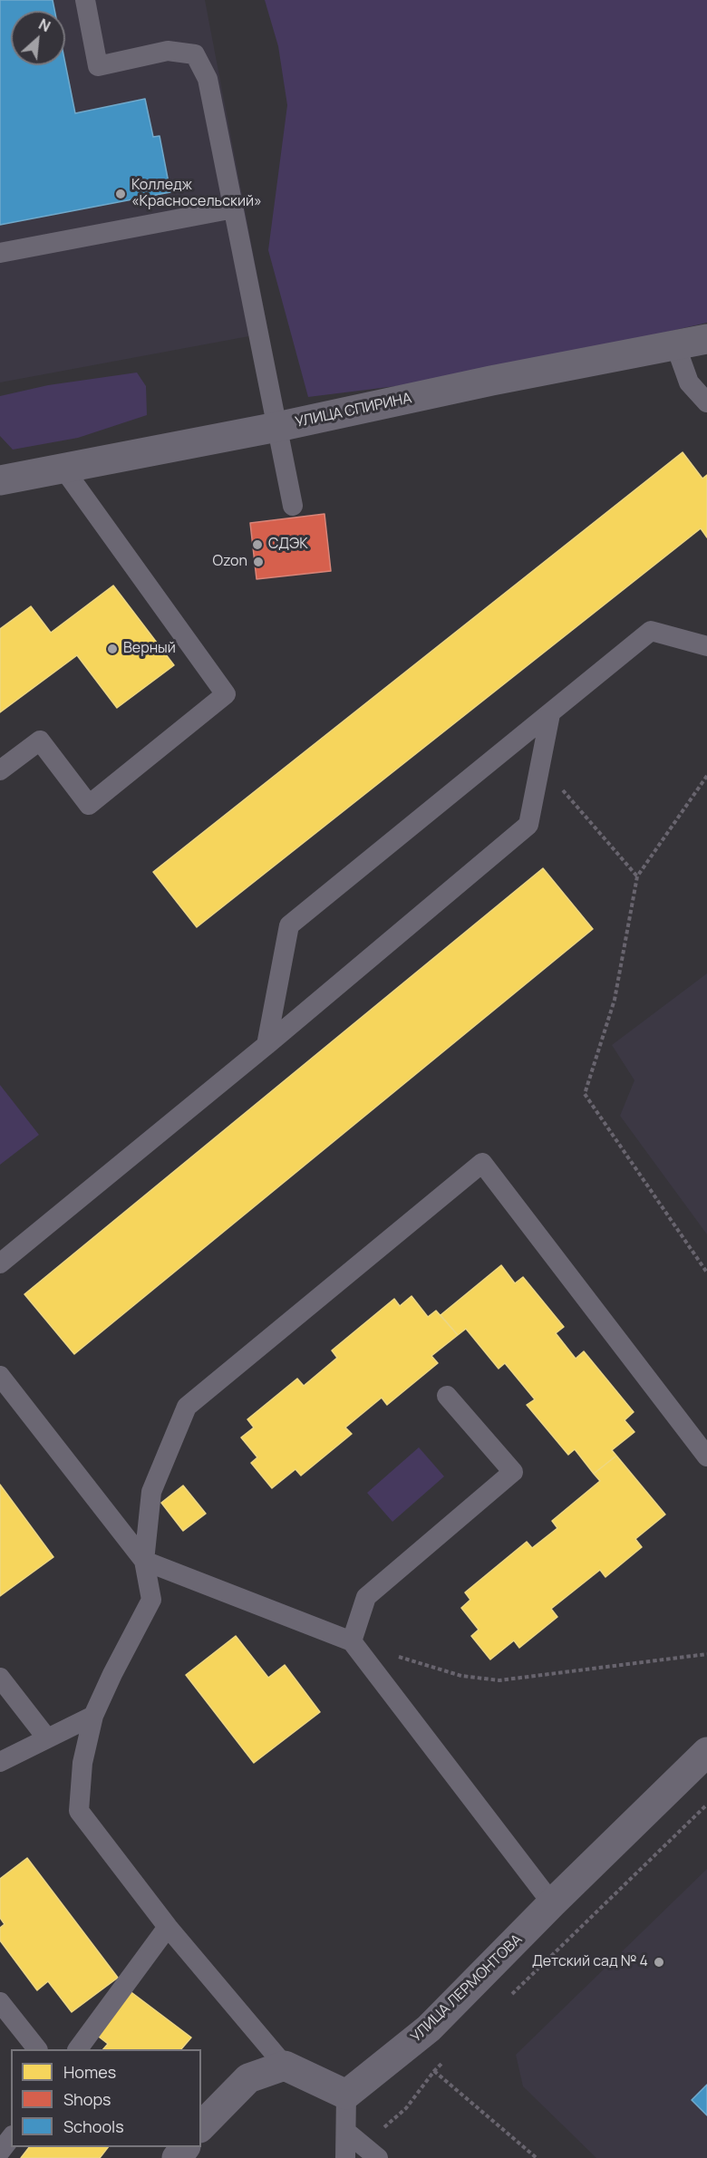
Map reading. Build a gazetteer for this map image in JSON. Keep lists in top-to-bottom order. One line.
{"streets":{"street":["УЛИЦА СПИРИНА","УЛИЦА ЛЕРМОНТОВА"]},"places":["Колледж «Красносельский»","СДЭК","Ozon","Верный","Детский сад № 4"],"legend":["Homes","Shops","Schools"],"north":"top right"}
